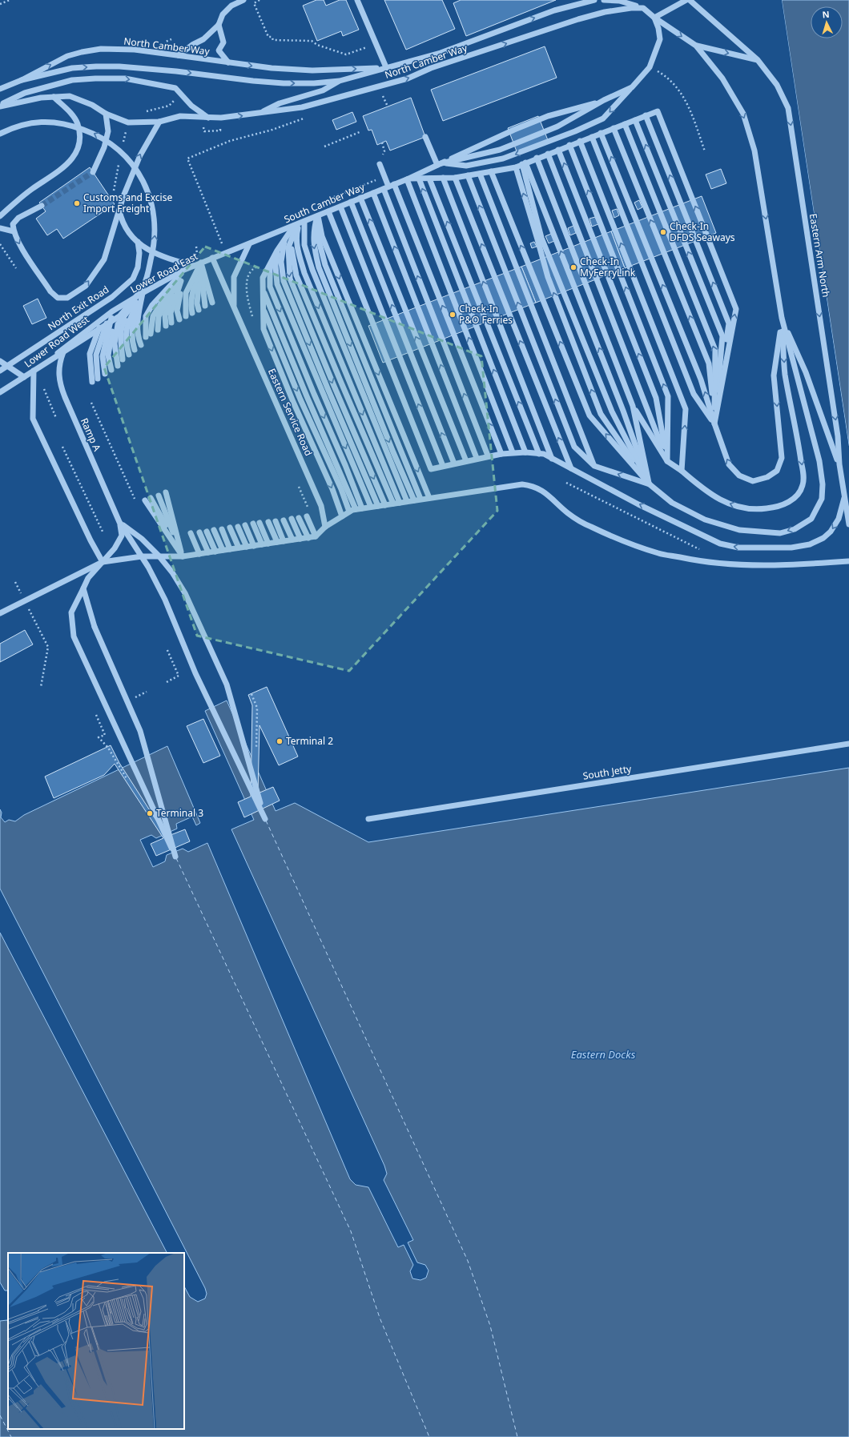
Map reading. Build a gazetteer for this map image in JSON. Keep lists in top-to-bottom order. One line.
{"streets":{"lane":["North Camber Way","South Camber Way","Eastern Arm North","Lower Road East","North Exit Road","Lower Road West","Eastern Service Road","Ramp A","South Jetty"]},"crossings":[["South Camber Way","Lower Road East"],["South Camber Way","Eastern Service Road"],["Lower Road East","Lower Road West"],["Lower Road East","Eastern Service Road"]],"water":["Eastern Docks"],"places":["Customs and Excise Import Freight","Check-In DFDS Seaways","Check-In MyFerryLink","Check-In P&O Ferries","Terminal 2","Terminal 3"],"north":"top"}
